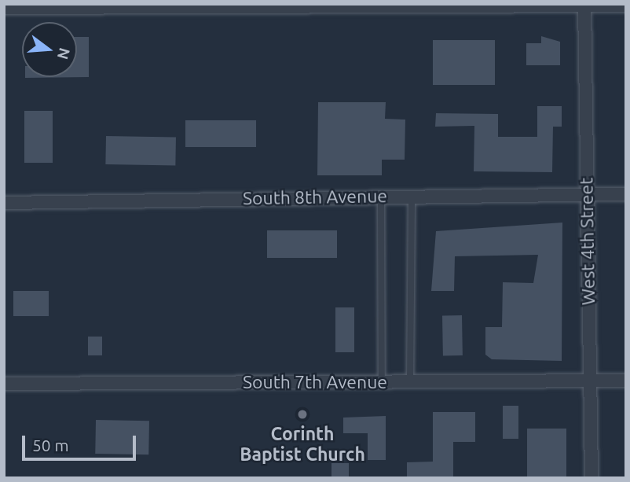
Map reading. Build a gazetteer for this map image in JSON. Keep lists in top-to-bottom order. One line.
{"streets":{"street":["South 8th Avenue","West 4th Street","South 7th Avenue"]},"crossings":[["South 8th Avenue","West 4th Street"],["West 4th Street","South 7th Avenue"]],"places":["Corinth Baptist Church"],"scale_bar":"50 m","north":"right"}
